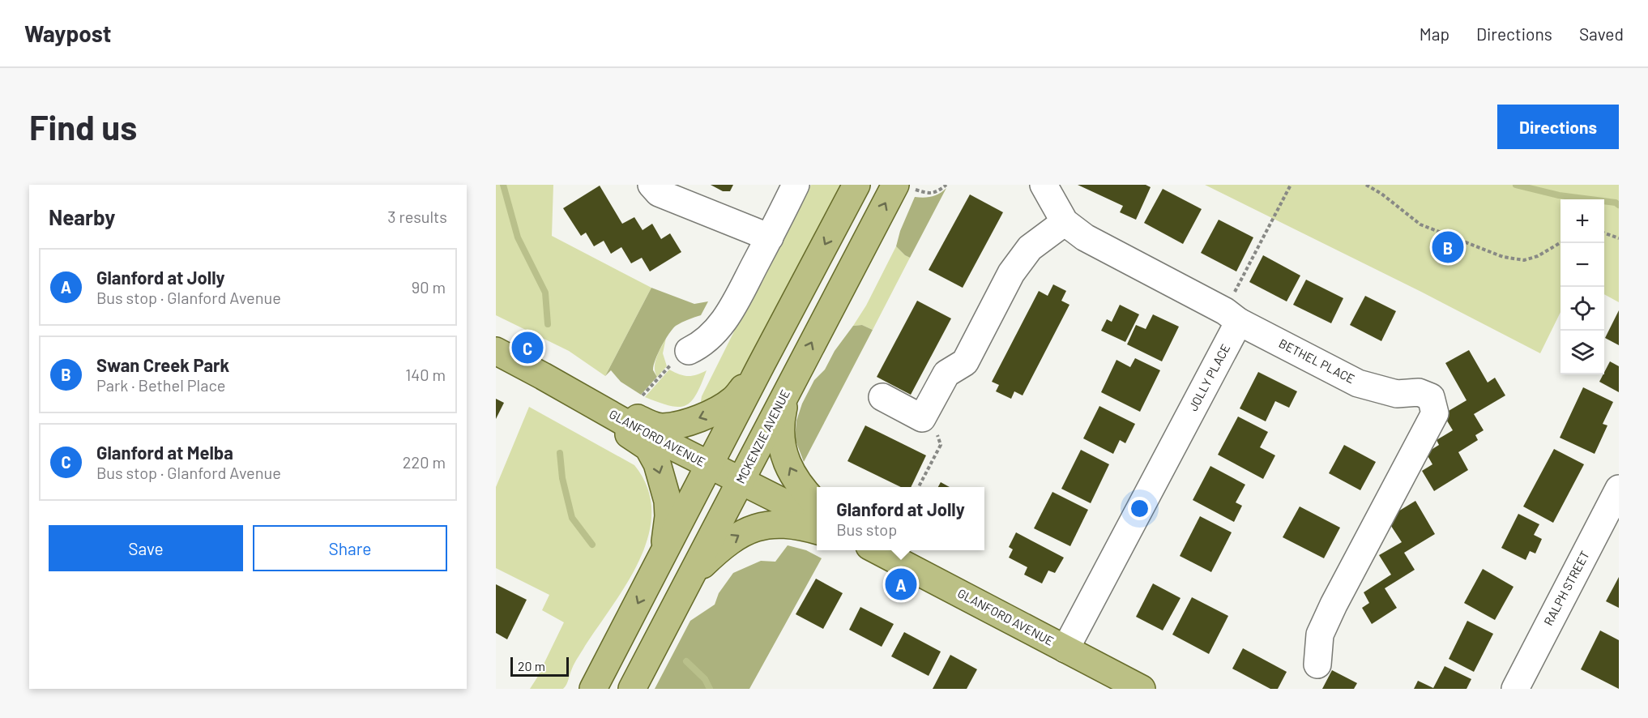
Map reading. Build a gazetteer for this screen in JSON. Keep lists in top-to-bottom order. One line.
{"streets":{"main road":["MCKENZIE AVENUE","GLANFORD AVENUE"],"street":["BETHEL PLACE","JOLLY PLACE","RALPH STREET"]},"crossings":[["BETHEL PLACE","JOLLY PLACE"],["JOLLY PLACE","GLANFORD AVENUE"],["MCKENZIE AVENUE","GLANFORD AVENUE"]],"scale_bar":"20 m","page":{"header":"Waypost","nav":["Map","Directions","Saved"],"buttons":["Directions",["Save","Share"]],"title":"Find us","heading":["Nearby","3 results"],"map_buttons":["+","−"],"pins":["B","C","A"],"list":[{"mark":"A","name":"Glanford at Jolly","note":"Bus stop · Glanford Avenue","value":"90 m"},{"mark":"B","name":"Swan Creek Park","note":"Park · Bethel Place","value":"140 m"},{"mark":"C","name":"Glanford at Melba","note":"Bus stop · Glanford Avenue","value":"220 m"}],"popup":["Glanford at Jolly","Bus stop"],"scale":"20 m"}}
